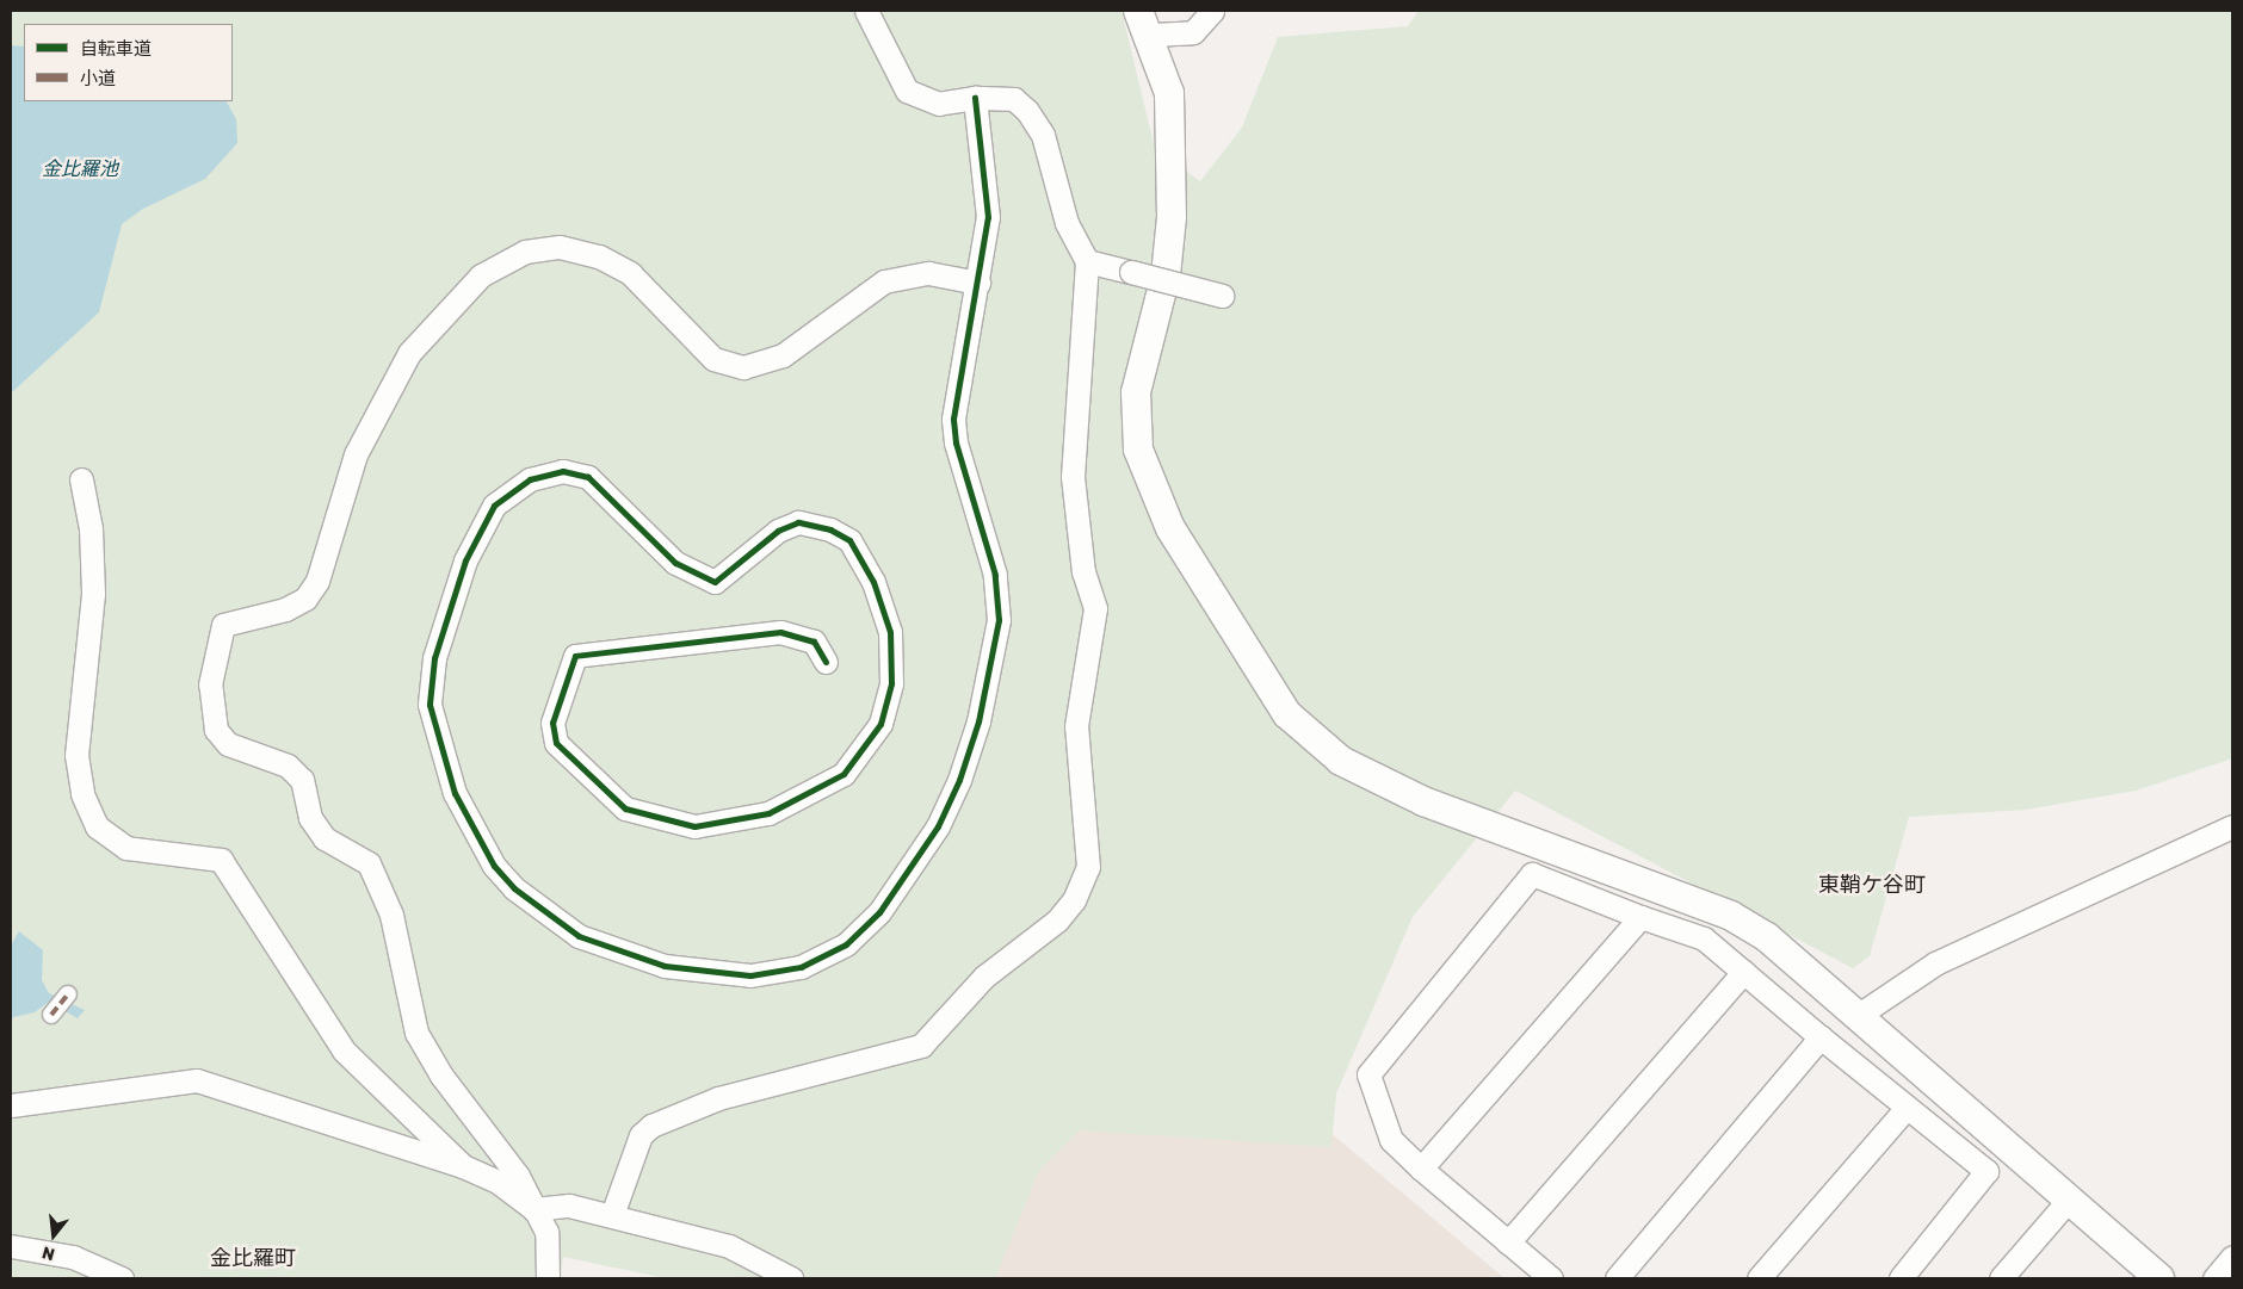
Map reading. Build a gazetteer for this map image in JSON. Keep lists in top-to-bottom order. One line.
{"districts":["東鞘ケ谷町","金比羅町"],"water":["金比羅池"],"legend":["自転車道","小道"],"north":"bottom"}
